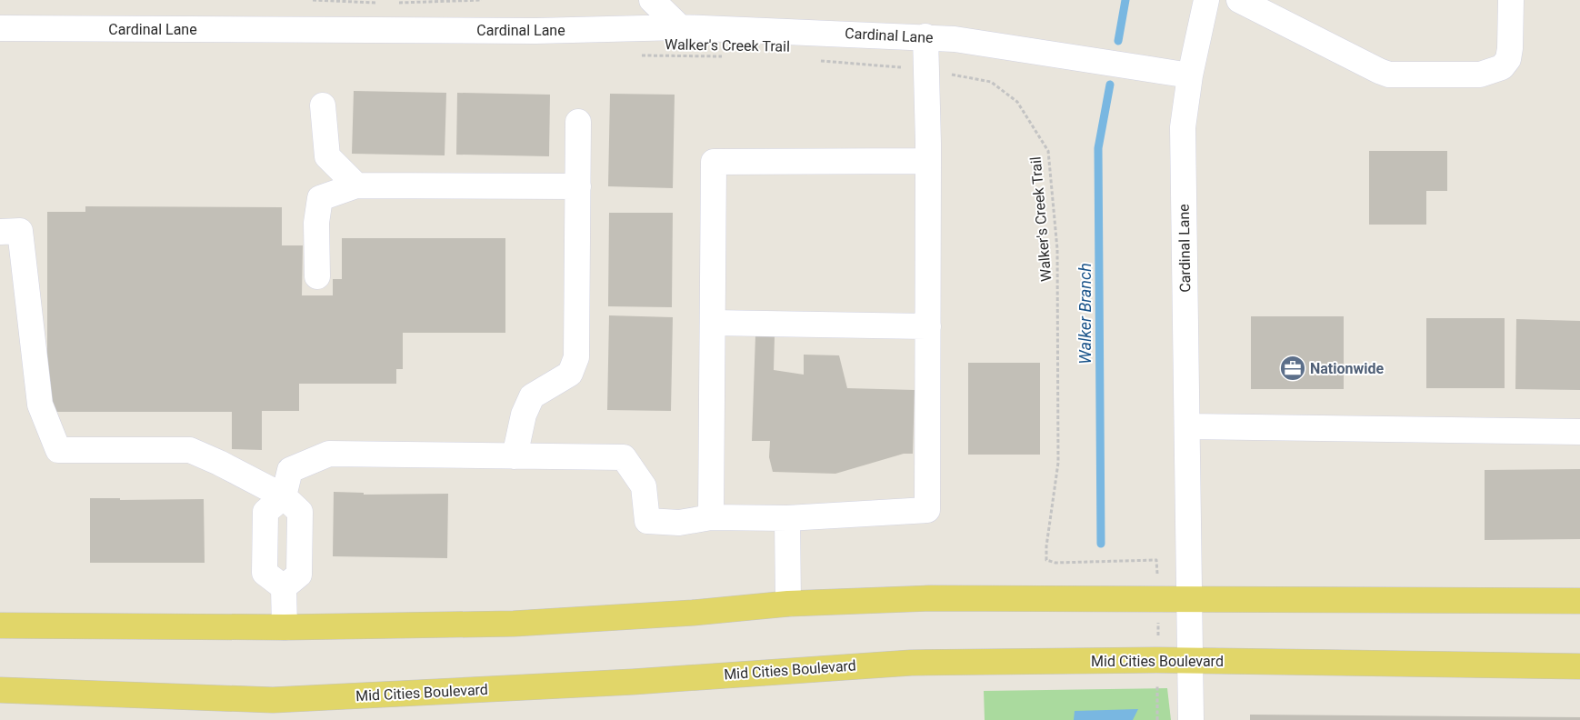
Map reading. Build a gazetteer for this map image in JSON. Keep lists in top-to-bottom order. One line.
{"streets":{"main road":["Mid Cities Boulevard"],"street":["Cardinal Lane"],"path":["Walker's Creek Trail"]},"crossings":[["Cardinal Lane","Mid Cities Boulevard"],["Walker's Creek Trail","Mid Cities Boulevard"]],"water":["Walker Branch"],"places":{"office":["Nationwide"]}}
